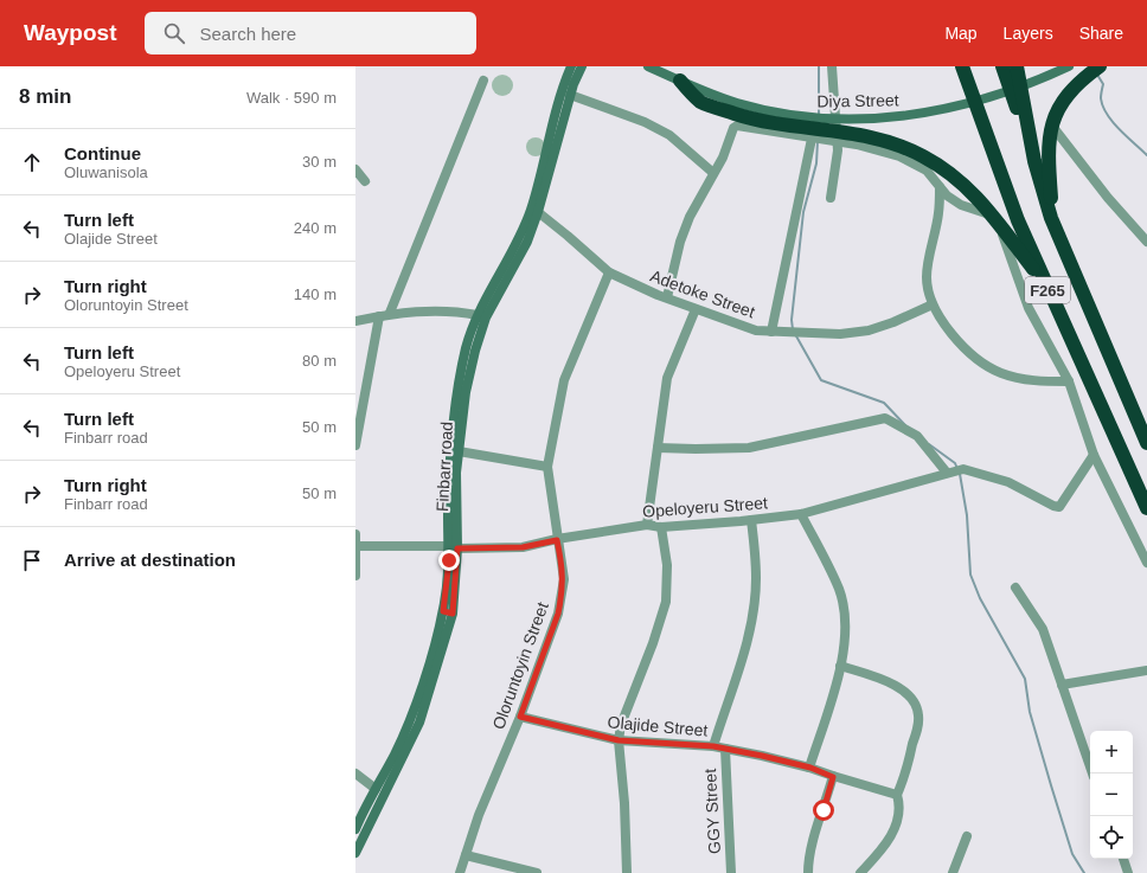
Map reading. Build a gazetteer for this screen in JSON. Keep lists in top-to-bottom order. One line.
{"streets":{"highway":["F265"],"main road":["Diya Street","Finbarr road"],"street":["Adetoke Street","Opeloyeru Street","Oloruntoyin Street","Olajide Street","GGY Street"]},"crossings":[["Adetoke Street","Finbarr road"],["Adetoke Street","Oloruntoyin Street"],["Finbarr road","Opeloyeru Street"],["Opeloyeru Street","Oloruntoyin Street"],["Oloruntoyin Street","Olajide Street"],["Olajide Street","GGY Street"]],"page":{"header":"Waypost","search":"Search here","nav":["Map","Layers","Share"],"heading":["8 min","Walk · 590 m"],"list":[["Continue","Oluwanisola","30 m"],["Turn left","Olajide Street","240 m"],["Turn right","Oloruntoyin Street","140 m"],["Turn left","Opeloyeru Street","80 m"],["Turn left","Finbarr road","50 m"],["Turn right","Finbarr road","50 m"],"Arrive at destination"],"map_buttons":["+","−"]}}
